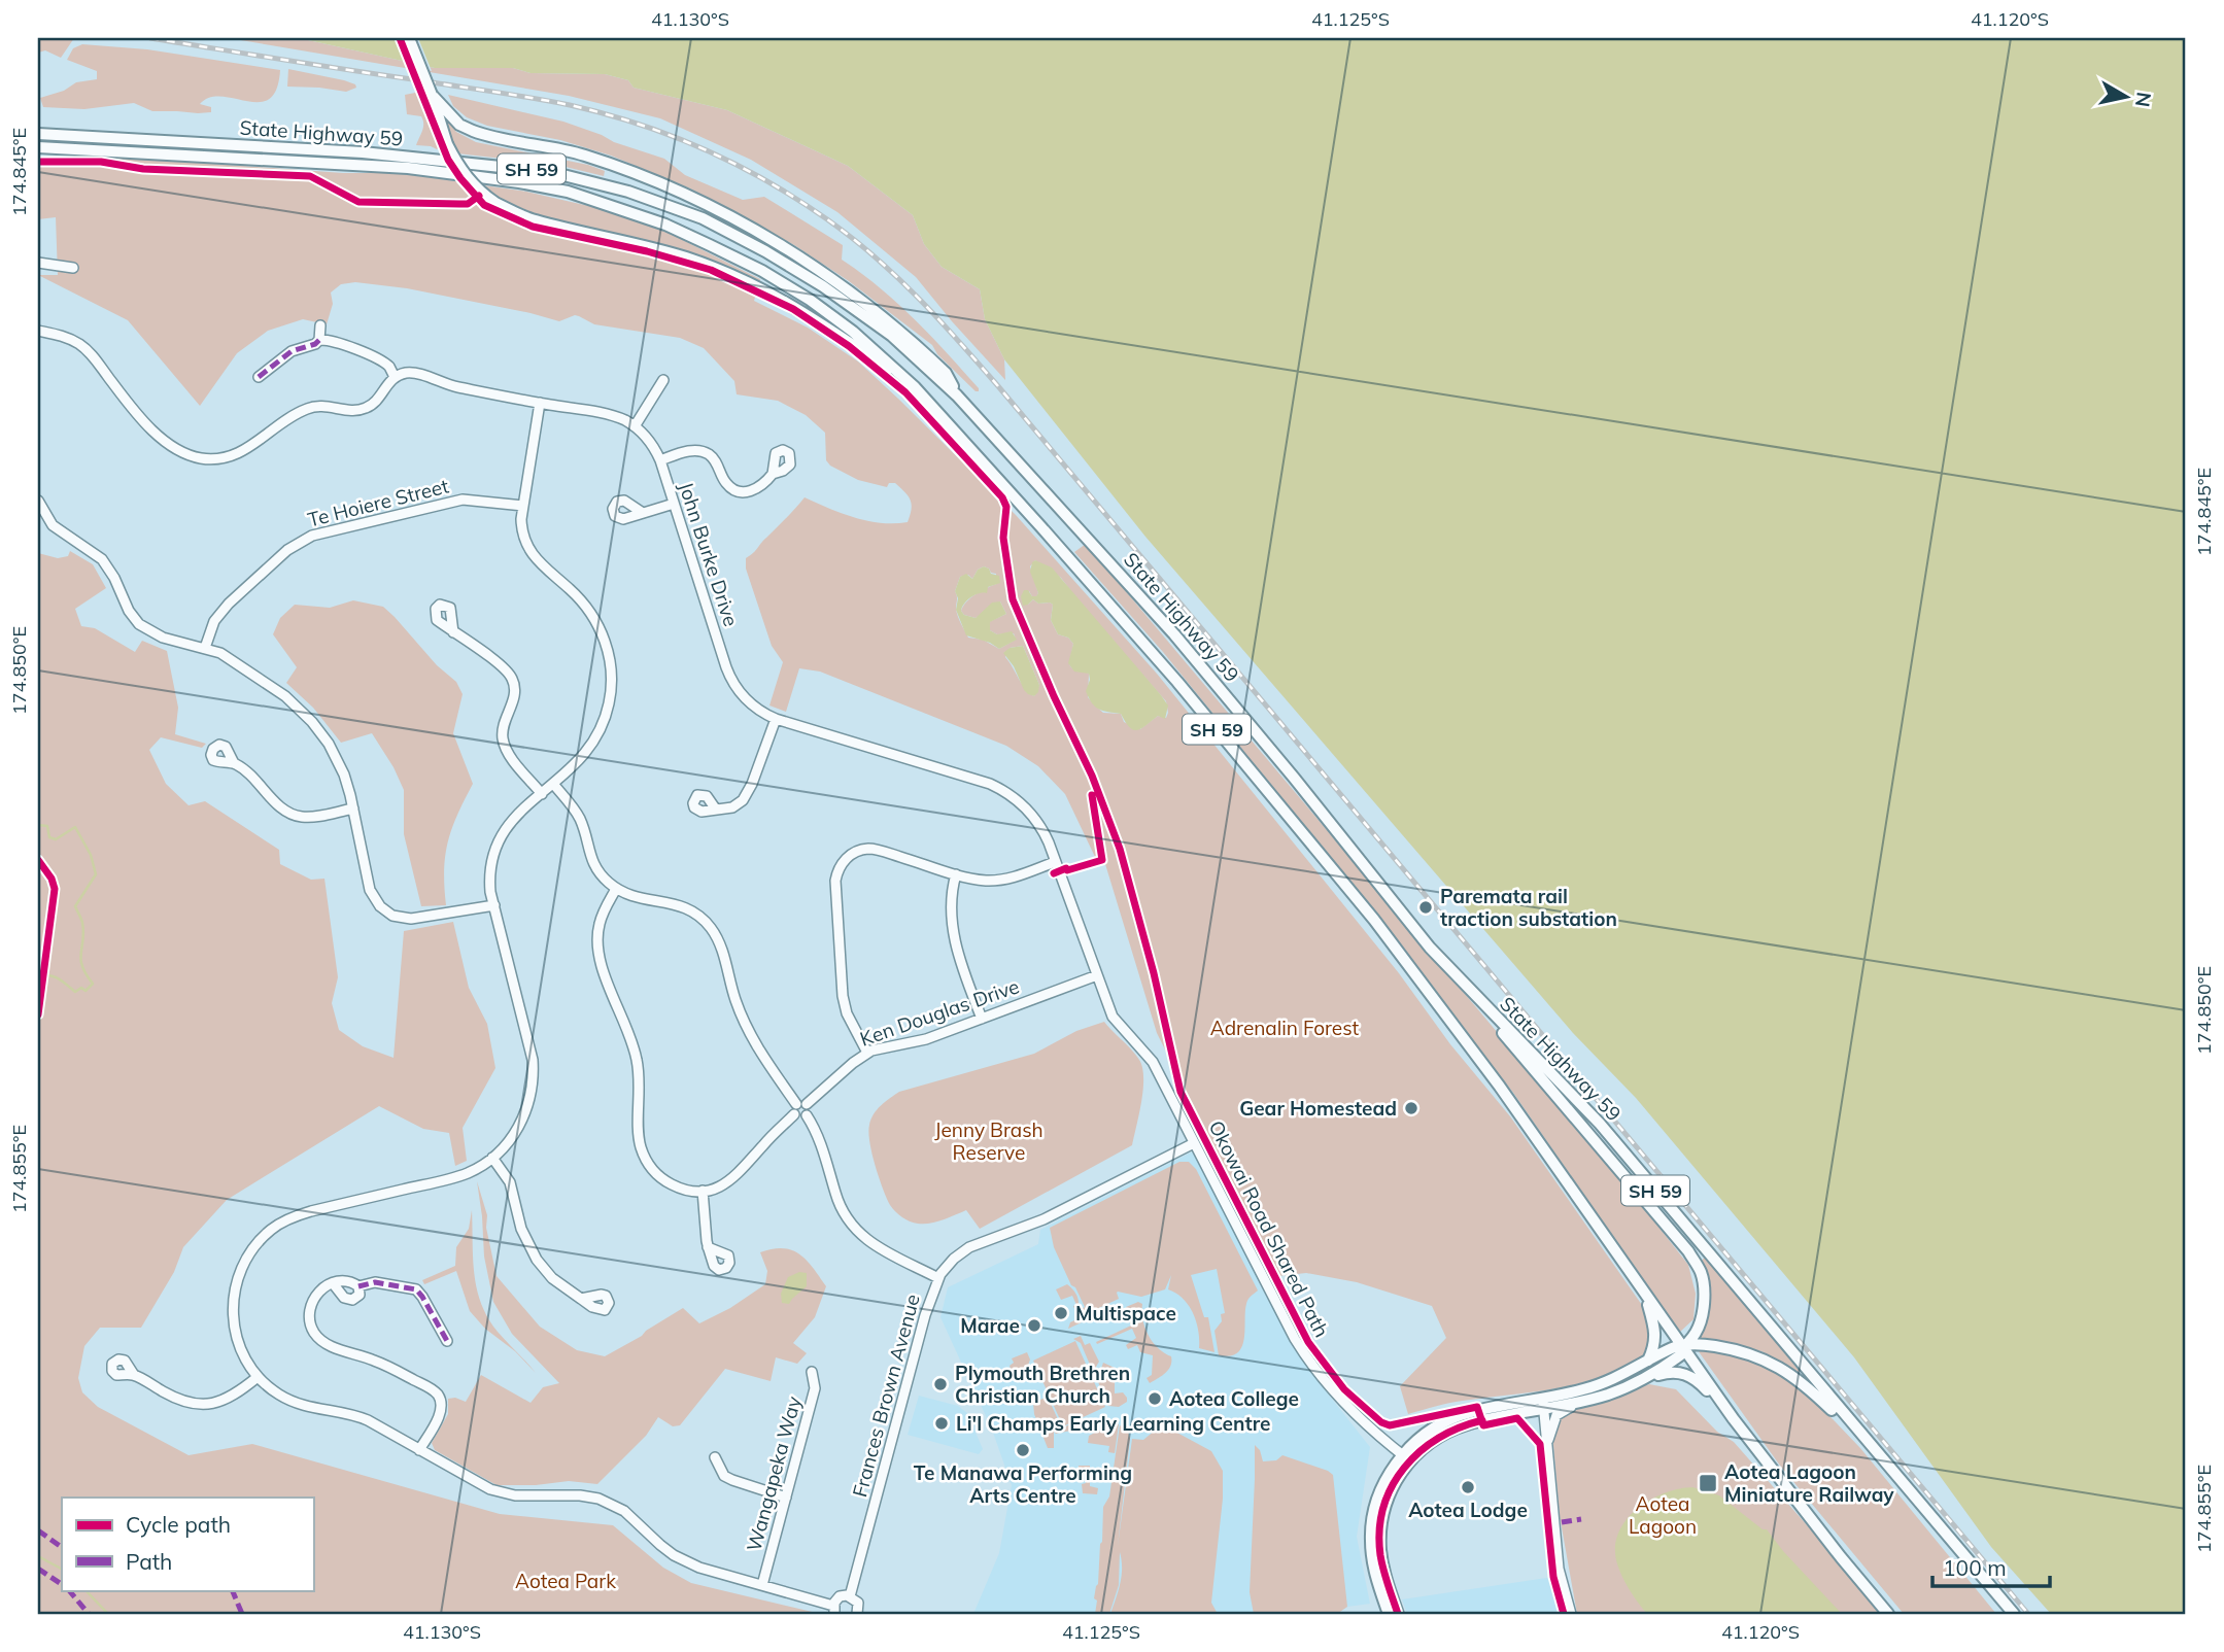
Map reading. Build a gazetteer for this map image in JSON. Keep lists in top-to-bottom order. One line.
{"streets":{"main road":["State Highway 59","SH 59"],"street":["Te Hoiere Street","John Burke Drive","Ken Douglas Drive","Frances Brown Avenue","Wangapeka Way"],"cycle path":["Okowai Road Shared Path"]},"crossings":[["John Burke Drive","Ken Douglas Drive"],["John Burke Drive","Frances Brown Avenue"]],"parks":["Adrenalin Forest","Jenny Brash Reserve","Aotea Lagoon","Aotea Park"],"places":{"other":["Paremata rail traction substation","Gear Homestead","Multispace","Marae","Plymouth Brethren Christian Church","Aotea College","Li'l Champs Early Learning Centre","Te Manawa Performing Arts Centre","Aotea Lodge"],"transit":["Aotea Lagoon Miniature Railway"]},"legend":["Cycle path","Path"],"scale_bar":"100 m","north":"right","coordinates":["41.130°S","41.125°S","41.120°S","174.845°E","174.850°E","174.855°E"]}
